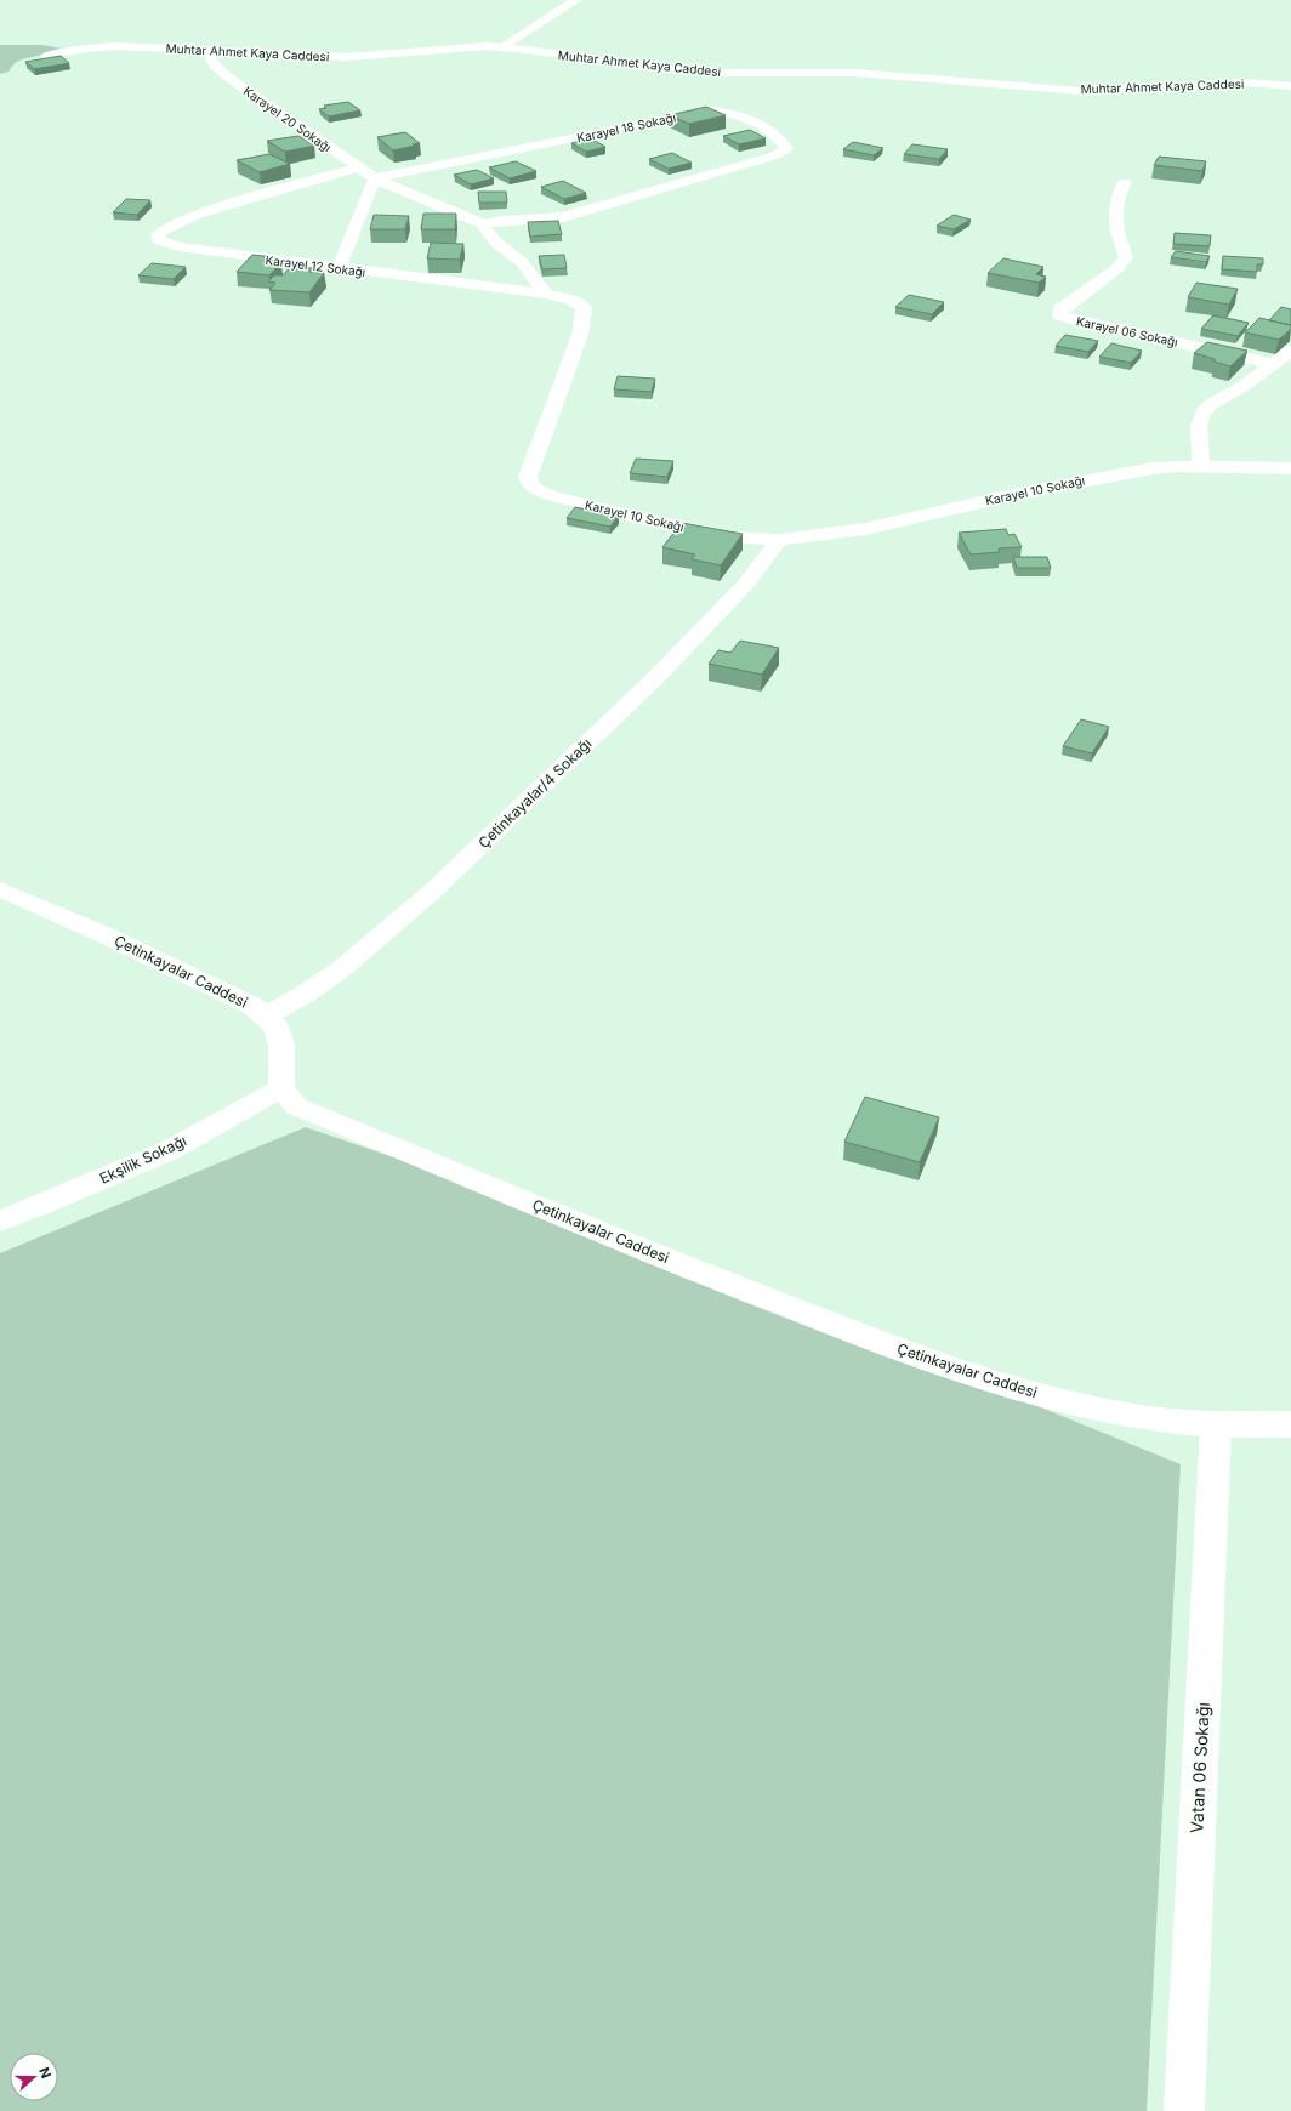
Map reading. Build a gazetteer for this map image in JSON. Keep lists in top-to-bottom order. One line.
{"streets":{"street":["Muhtar Ahmet Kaya Caddesi","Karayel 20 Sokağı","Karayel 18 Sokağı","Karayel 12 Sokağı","Karayel 06 Sokağı","Karayel 10 Sokağı","Çetinkayalar/4 Sokağı","Çetinkayalar Caddesi","Ekşilik Sokağı","Vatan 06 Sokağı"]},"crossings":[["Muhtar Ahmet Kaya Caddesi","Karayel 20 Sokağı"],["Karayel 20 Sokağı","Karayel 18 Sokağı"],["Karayel 20 Sokağı","Karayel 12 Sokağı"],["Karayel 12 Sokağı","Karayel 10 Sokağı"],["Karayel 10 Sokağı","Çetinkayalar/4 Sokağı"],["Çetinkayalar/4 Sokağı","Çetinkayalar Caddesi"],["Çetinkayalar Caddesi","Ekşilik Sokağı"],["Çetinkayalar Caddesi","Vatan 06 Sokağı"]],"north":"right"}
